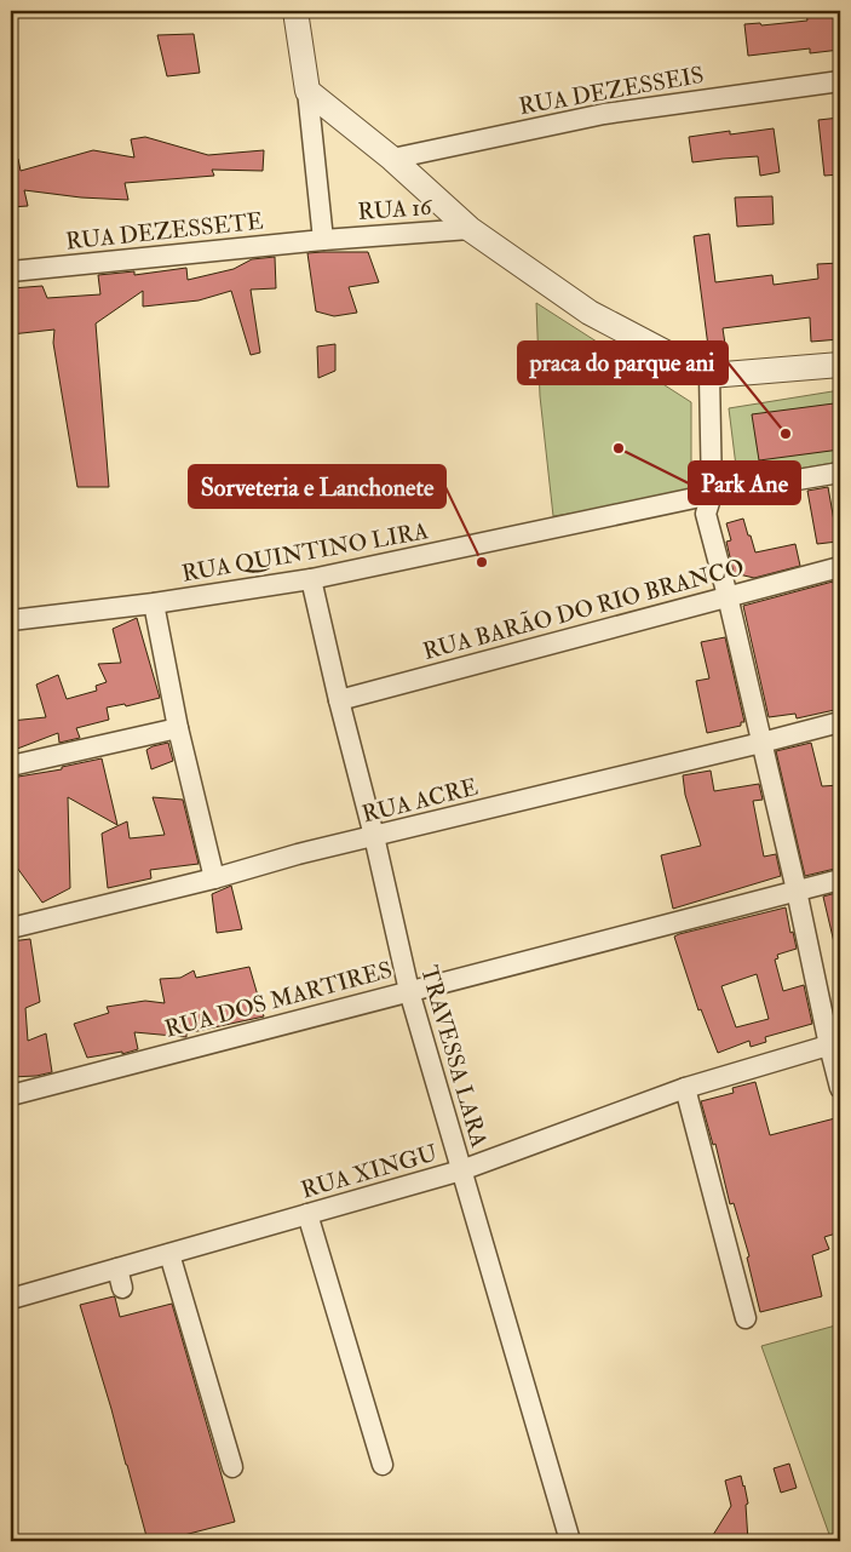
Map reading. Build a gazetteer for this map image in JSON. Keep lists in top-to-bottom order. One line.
{"streets":{"street":["RUA DEZESSEIS","RUA 16","RUA DEZESSETE","RUA QUINTINO LIRA","RUA BARÃO DO RIO BRANCO","RUA ACRE","RUA DOS MARTIRES","TRAVESSA LARA","RUA XINGU"]},"crossings":[["RUA 16","RUA DEZESSETE"],["RUA QUINTINO LIRA","TRAVESSA LARA"],["RUA BARÃO DO RIO BRANCO","TRAVESSA LARA"],["RUA ACRE","TRAVESSA LARA"],["RUA DOS MARTIRES","TRAVESSA LARA"],["TRAVESSA LARA","RUA XINGU"]],"places":["praca do parque ani","Park Ane","Sorveteria e Lanchonete"]}
